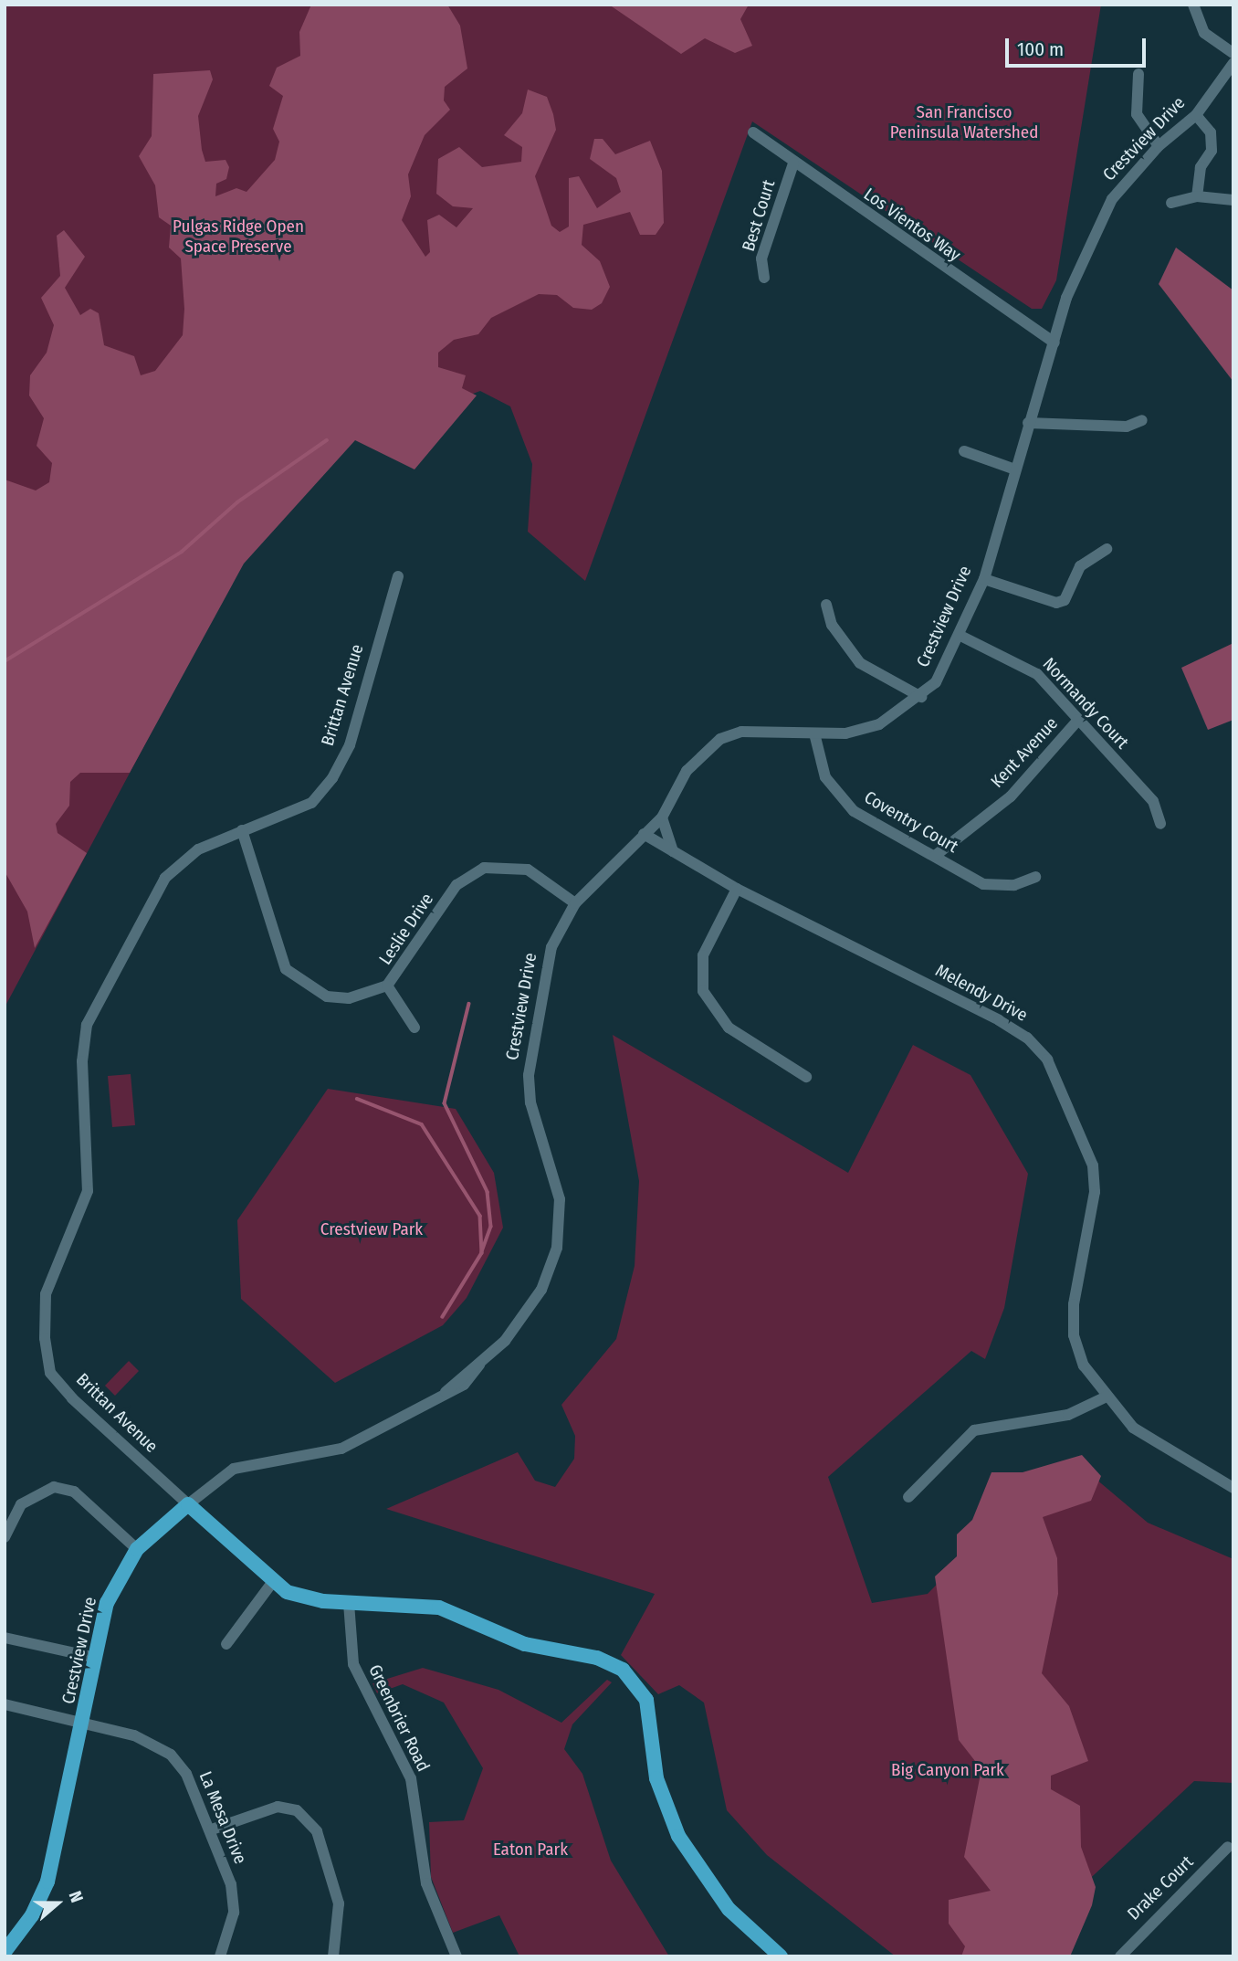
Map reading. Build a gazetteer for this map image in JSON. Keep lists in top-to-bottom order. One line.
{"streets":{"main road":["Crestview Drive","Brittan Avenue"],"street":["Best Court","Los Vientos Way","Normandy Court","Kent Avenue","Coventry Court","Leslie Drive","Melendy Drive","Greenbrier Road","La Mesa Drive","Drake Court"]},"crossings":[["Crestview Drive","Los Vientos Way"],["Crestview Drive","Brittan Avenue"],["Crestview Drive","Normandy Court"],["Crestview Drive","Coventry Court"],["Crestview Drive","Leslie Drive"],["Crestview Drive","Melendy Drive"],["Crestview Drive","La Mesa Drive"],["Best Court","Los Vientos Way"],["Brittan Avenue","Leslie Drive"],["Brittan Avenue","Greenbrier Road"],["Normandy Court","Kent Avenue"],["Kent Avenue","Coventry Court"]],"parks":["San Francisco Peninsula Watershed","Pulgas Ridge Open Space Preserve","Crestview Park","Big Canyon Park","Eaton Park"],"scale_bar":"100 m","north":"right"}
